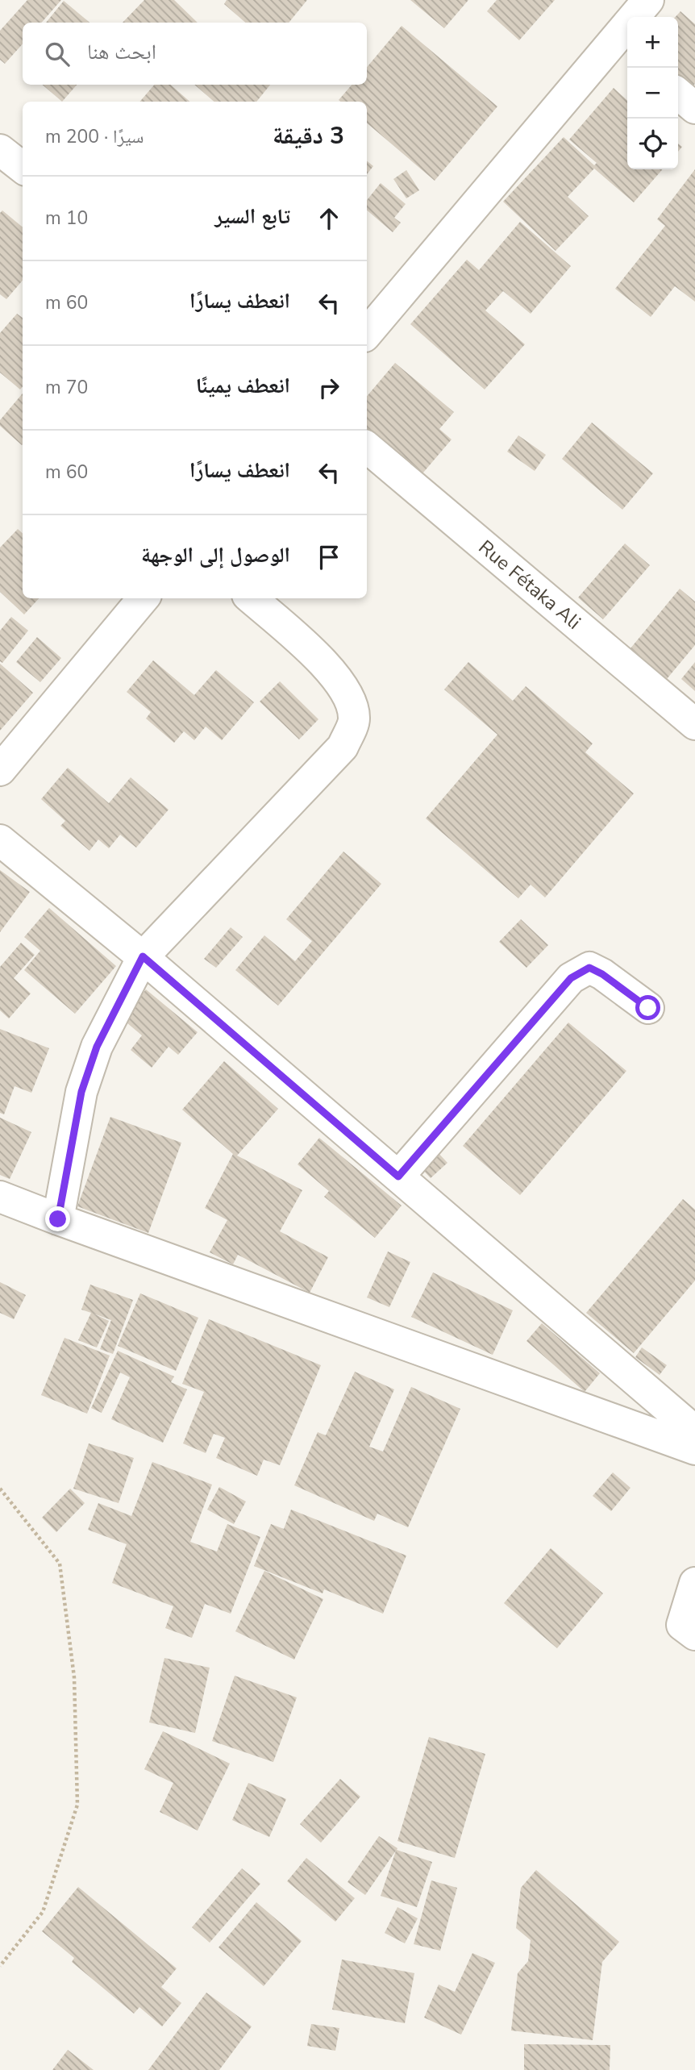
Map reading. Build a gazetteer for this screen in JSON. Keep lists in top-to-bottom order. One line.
{"streets":{"street":["Rue Fétaka Ali"]},"page":{"map_buttons":["+","−"],"search":"ابحث هنا","heading":["3 دقيقة","سيرًا · 200 m"],"list":[["تابع السير","10 m"],["انعطف يسارًا","60 m"],["انعطف يمينًا","70 m"],["انعطف يسارًا","60 m"],"الوصول إلى الوجهة"]}}
